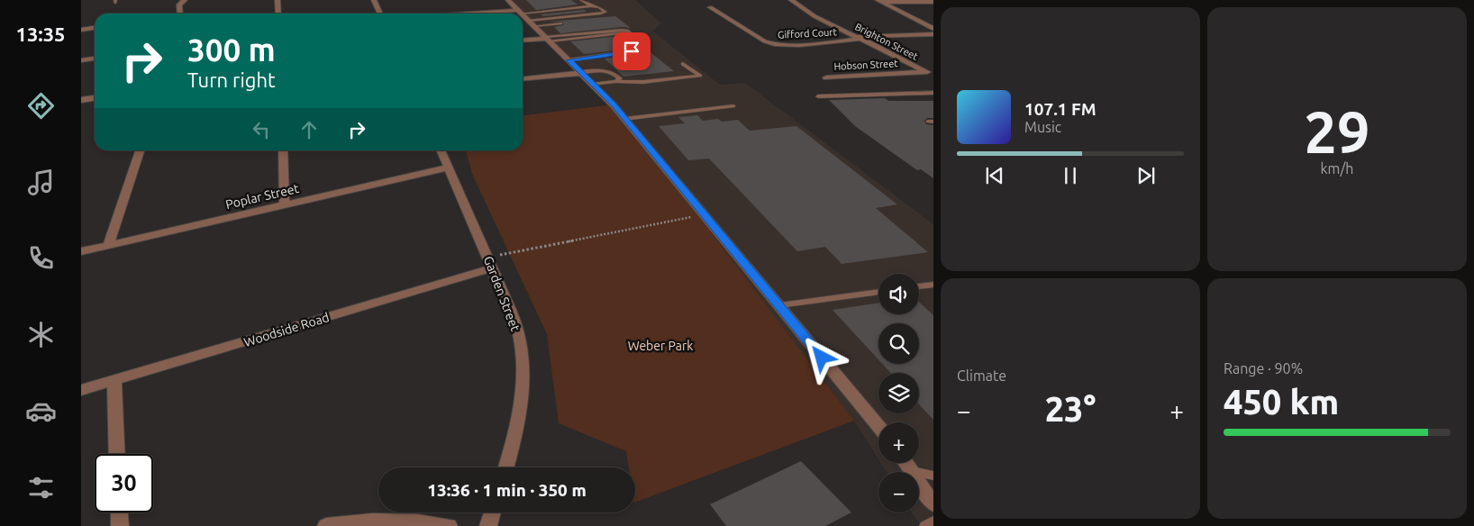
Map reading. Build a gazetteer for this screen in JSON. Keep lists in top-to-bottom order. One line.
{"streets":{"street":["Gifford Court","Brighton Street","Hobson Street","Poplar Street","Garden Street","Woodside Road"]},"crossings":[["Gifford Court","Brighton Street"],["Brighton Street","Hobson Street"],["Poplar Street","Garden Street"],["Garden Street","Woodside Road"]],"parks":["Weber Park"],"page":{"tabs":"13:35","tile":[["29","km/h"],"Climate",["Range · 90%","450 km"]],"turn":["300 m","Turn right"],"song":["107.1 FM","Music"],"map_buttons":["+","−"],"heat":["−","23°","+"],"limit":"30","trip":"13:36 · 1 min · 350 m"}}
